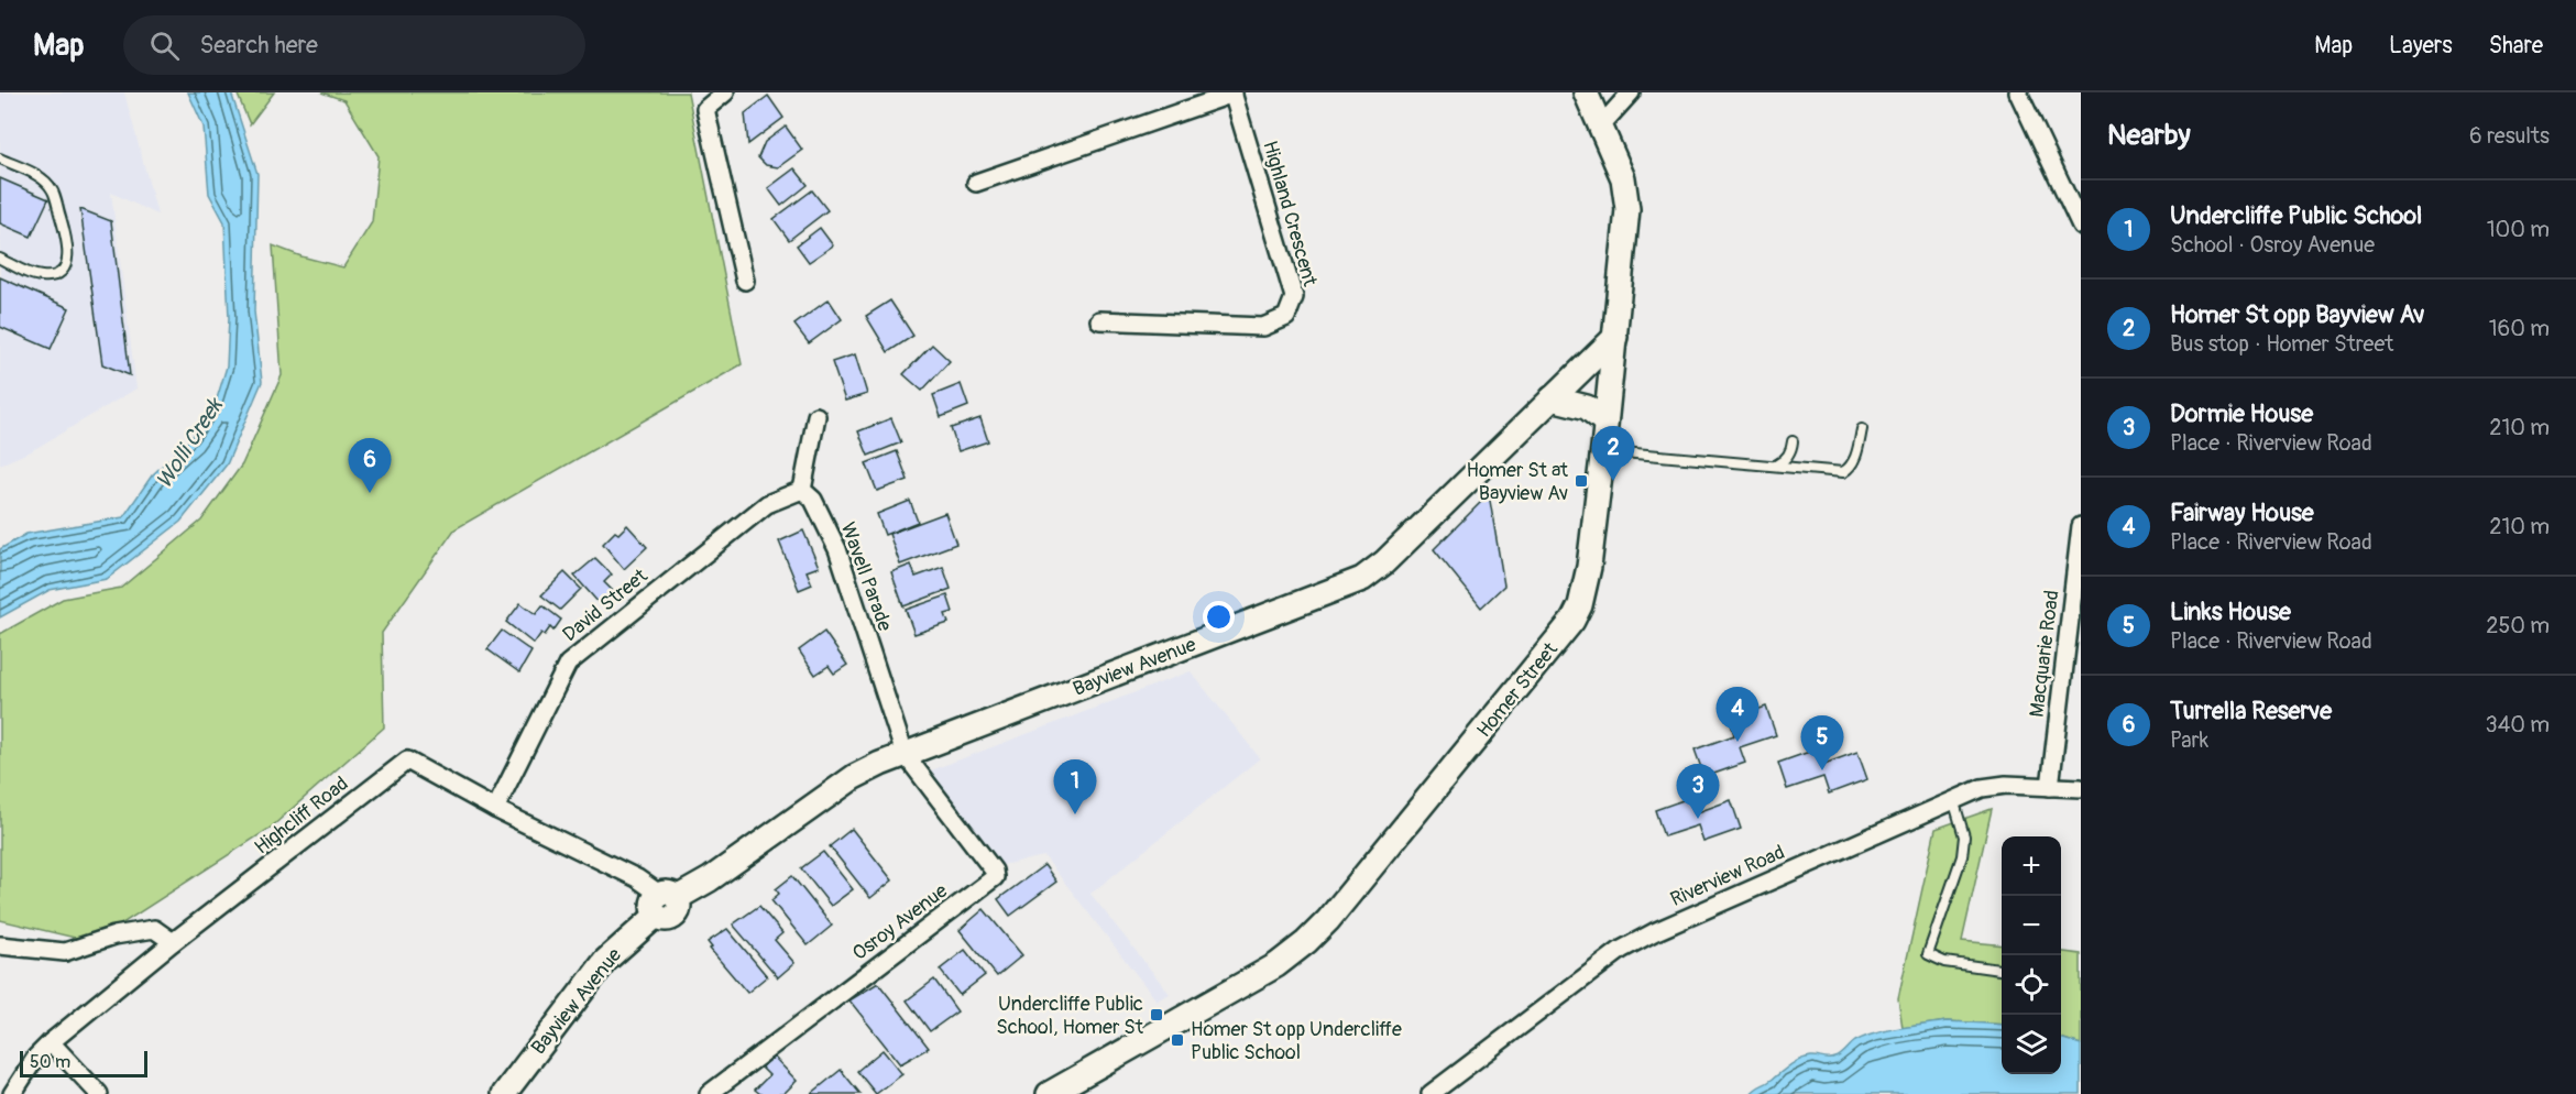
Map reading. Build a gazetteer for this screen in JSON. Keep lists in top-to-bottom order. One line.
{"streets":{"main road":["Bayview Avenue","Homer Street"],"street":["Highland Crescent","Wavell Parade","David Street","Macquarie Road","Highcliff Road","Riverview Road","Osroy Avenue"]},"crossings":[["Wavell Parade","David Street"],["Wavell Parade","Bayview Avenue"],["Wavell Parade","Osroy Avenue"],["David Street","Highcliff Road"],["Macquarie Road","Riverview Road"],["Bayview Avenue","Homer Street"],["Bayview Avenue","Highcliff Road"],["Bayview Avenue","Osroy Avenue"]],"water":["Wolli Creek"],"places":{"transit":["Homer St at Bayview Av","Undercliffe Public School, Homer St","Homer St opp Undercliffe Public School"]},"scale_bar":"50 m","page":{"header":"Map","search":"Search here","nav":["Map","Layers","Share"],"heading":["Nearby","6 results"],"list":[{"mark":"1","name":"Undercliffe Public School","note":"School · Osroy Avenue","value":"100 m"},{"mark":"2","name":"Homer St opp Bayview Av","note":"Bus stop · Homer Street","value":"160 m"},{"mark":"3","name":"Dormie House","note":"Place · Riverview Road","value":"210 m"},{"mark":"4","name":"Fairway House","note":"Place · Riverview Road","value":"210 m"},{"mark":"5","name":"Links House","note":"Place · Riverview Road","value":"250 m"},{"mark":"6","name":"Turrella Reserve","note":"Park","value":"340 m"}],"pins":["2","6","4","5","1","3"],"map_buttons":["+","−"],"scale":"50 m"}}
